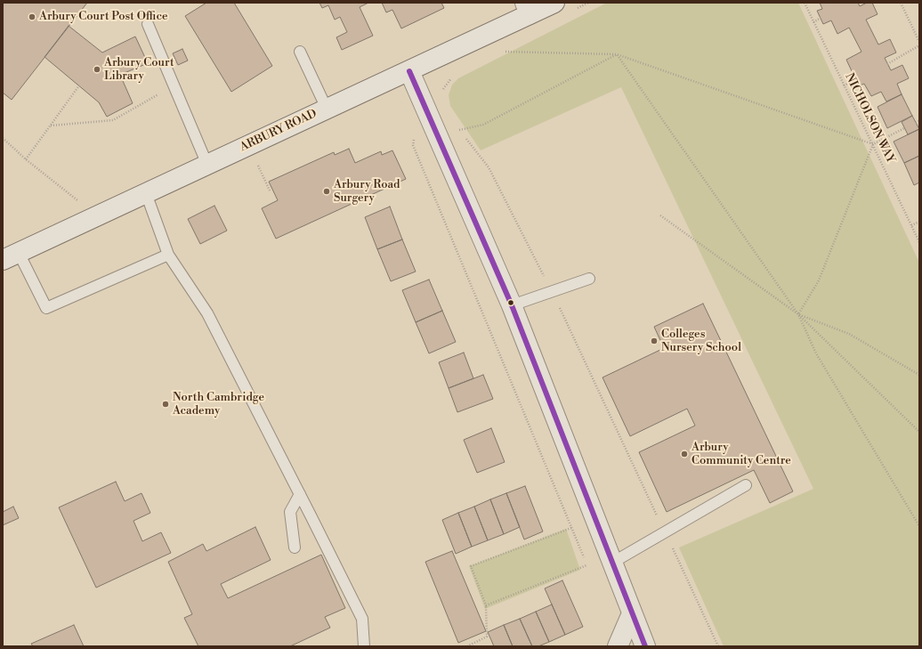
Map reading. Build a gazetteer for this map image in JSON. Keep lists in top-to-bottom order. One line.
{"streets":{"street":["ARBURY ROAD"],"path":["NICHOLSON WAY"]},"places":["Arbury Court Post Office","Arbury Court Library","Arbury Road Surgery","Colleges Nursery School","North Cambridge Academy","Arbury Community Centre"]}
